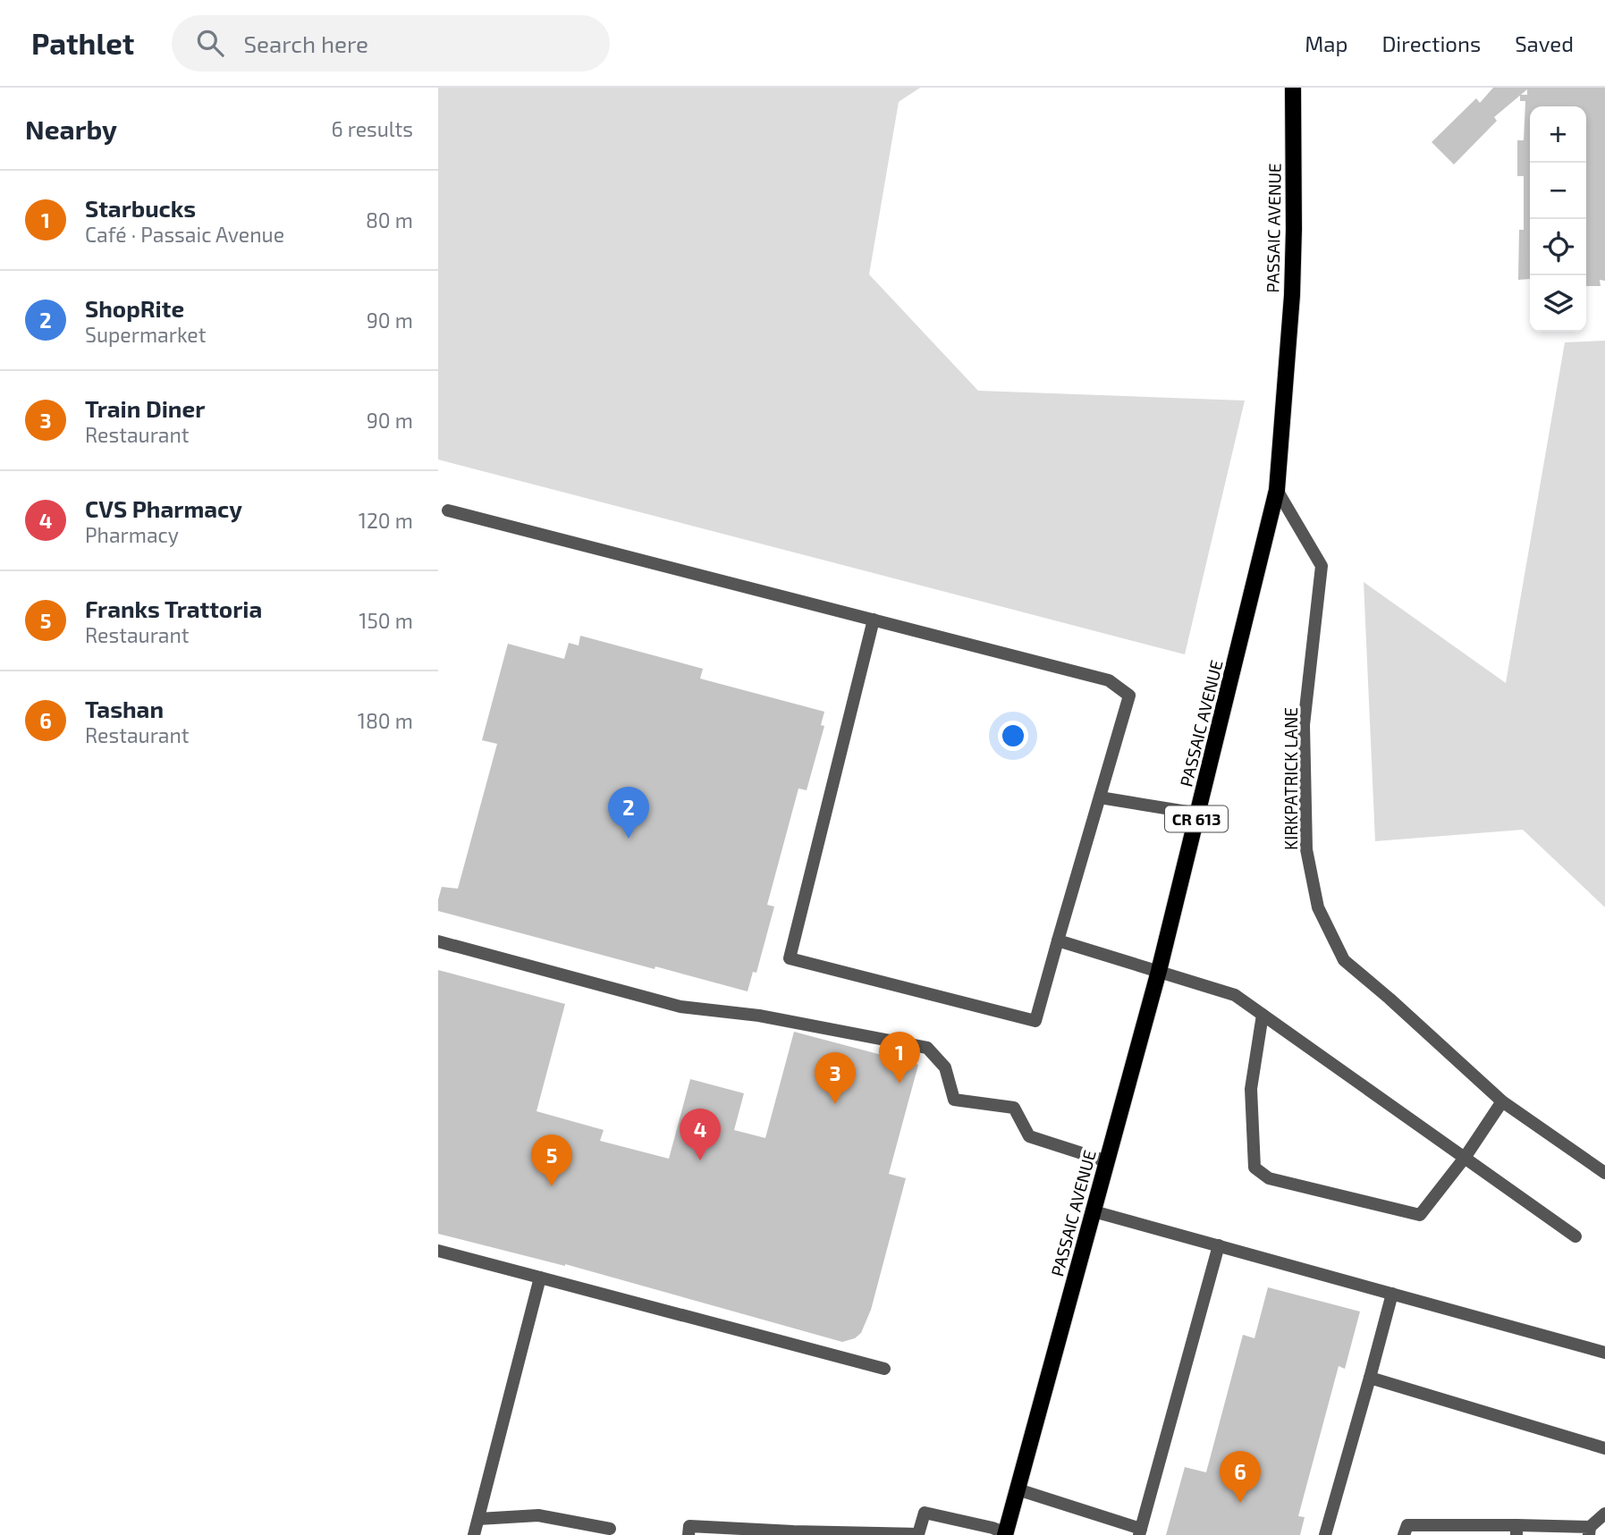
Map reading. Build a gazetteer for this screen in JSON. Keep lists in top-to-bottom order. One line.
{"streets":{"main road":["PASSAIC AVENUE","CR 613"],"street":["KIRKPATRICK LANE"]},"crossings":[["PASSAIC AVENUE","KIRKPATRICK LANE"]],"page":{"header":"Pathlet","search":"Search here","nav":["Map","Directions","Saved"],"heading":["Nearby","6 results"],"map_buttons":["+","−"],"list":[{"mark":"1","name":"Starbucks","note":"Café · Passaic Avenue","value":"80 m"},{"mark":"2","name":"ShopRite","note":"Supermarket","value":"90 m"},{"mark":"3","name":"Train Diner","note":"Restaurant","value":"90 m"},{"mark":"4","name":"CVS Pharmacy","note":"Pharmacy","value":"120 m"},{"mark":"5","name":"Franks Trattoria","note":"Restaurant","value":"150 m"},{"mark":"6","name":"Tashan","note":"Restaurant","value":"180 m"}],"pins":["2","1","3","4","5","6"]}}
